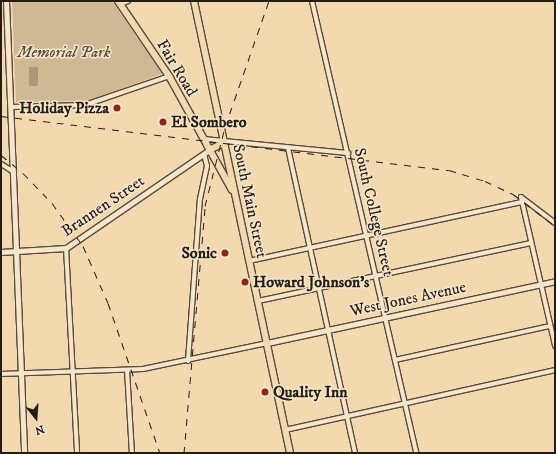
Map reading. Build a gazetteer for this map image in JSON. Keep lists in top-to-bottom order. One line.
{"streets":{"main road":["Fair Road","South Main Street"],"street":["Brannen Street","South College Street","West Jones Avenue"]},"crossings":[["Fair Road","South Main Street"],["Fair Road","Brannen Street"],["South Main Street","West Jones Avenue"],["South College Street","West Jones Avenue"]],"parks":["Memorial Park"],"places":["Holiday Pizza","El Sombero","Sonic","Howard Johnson's","Quality Inn"],"north":"bottom"}
